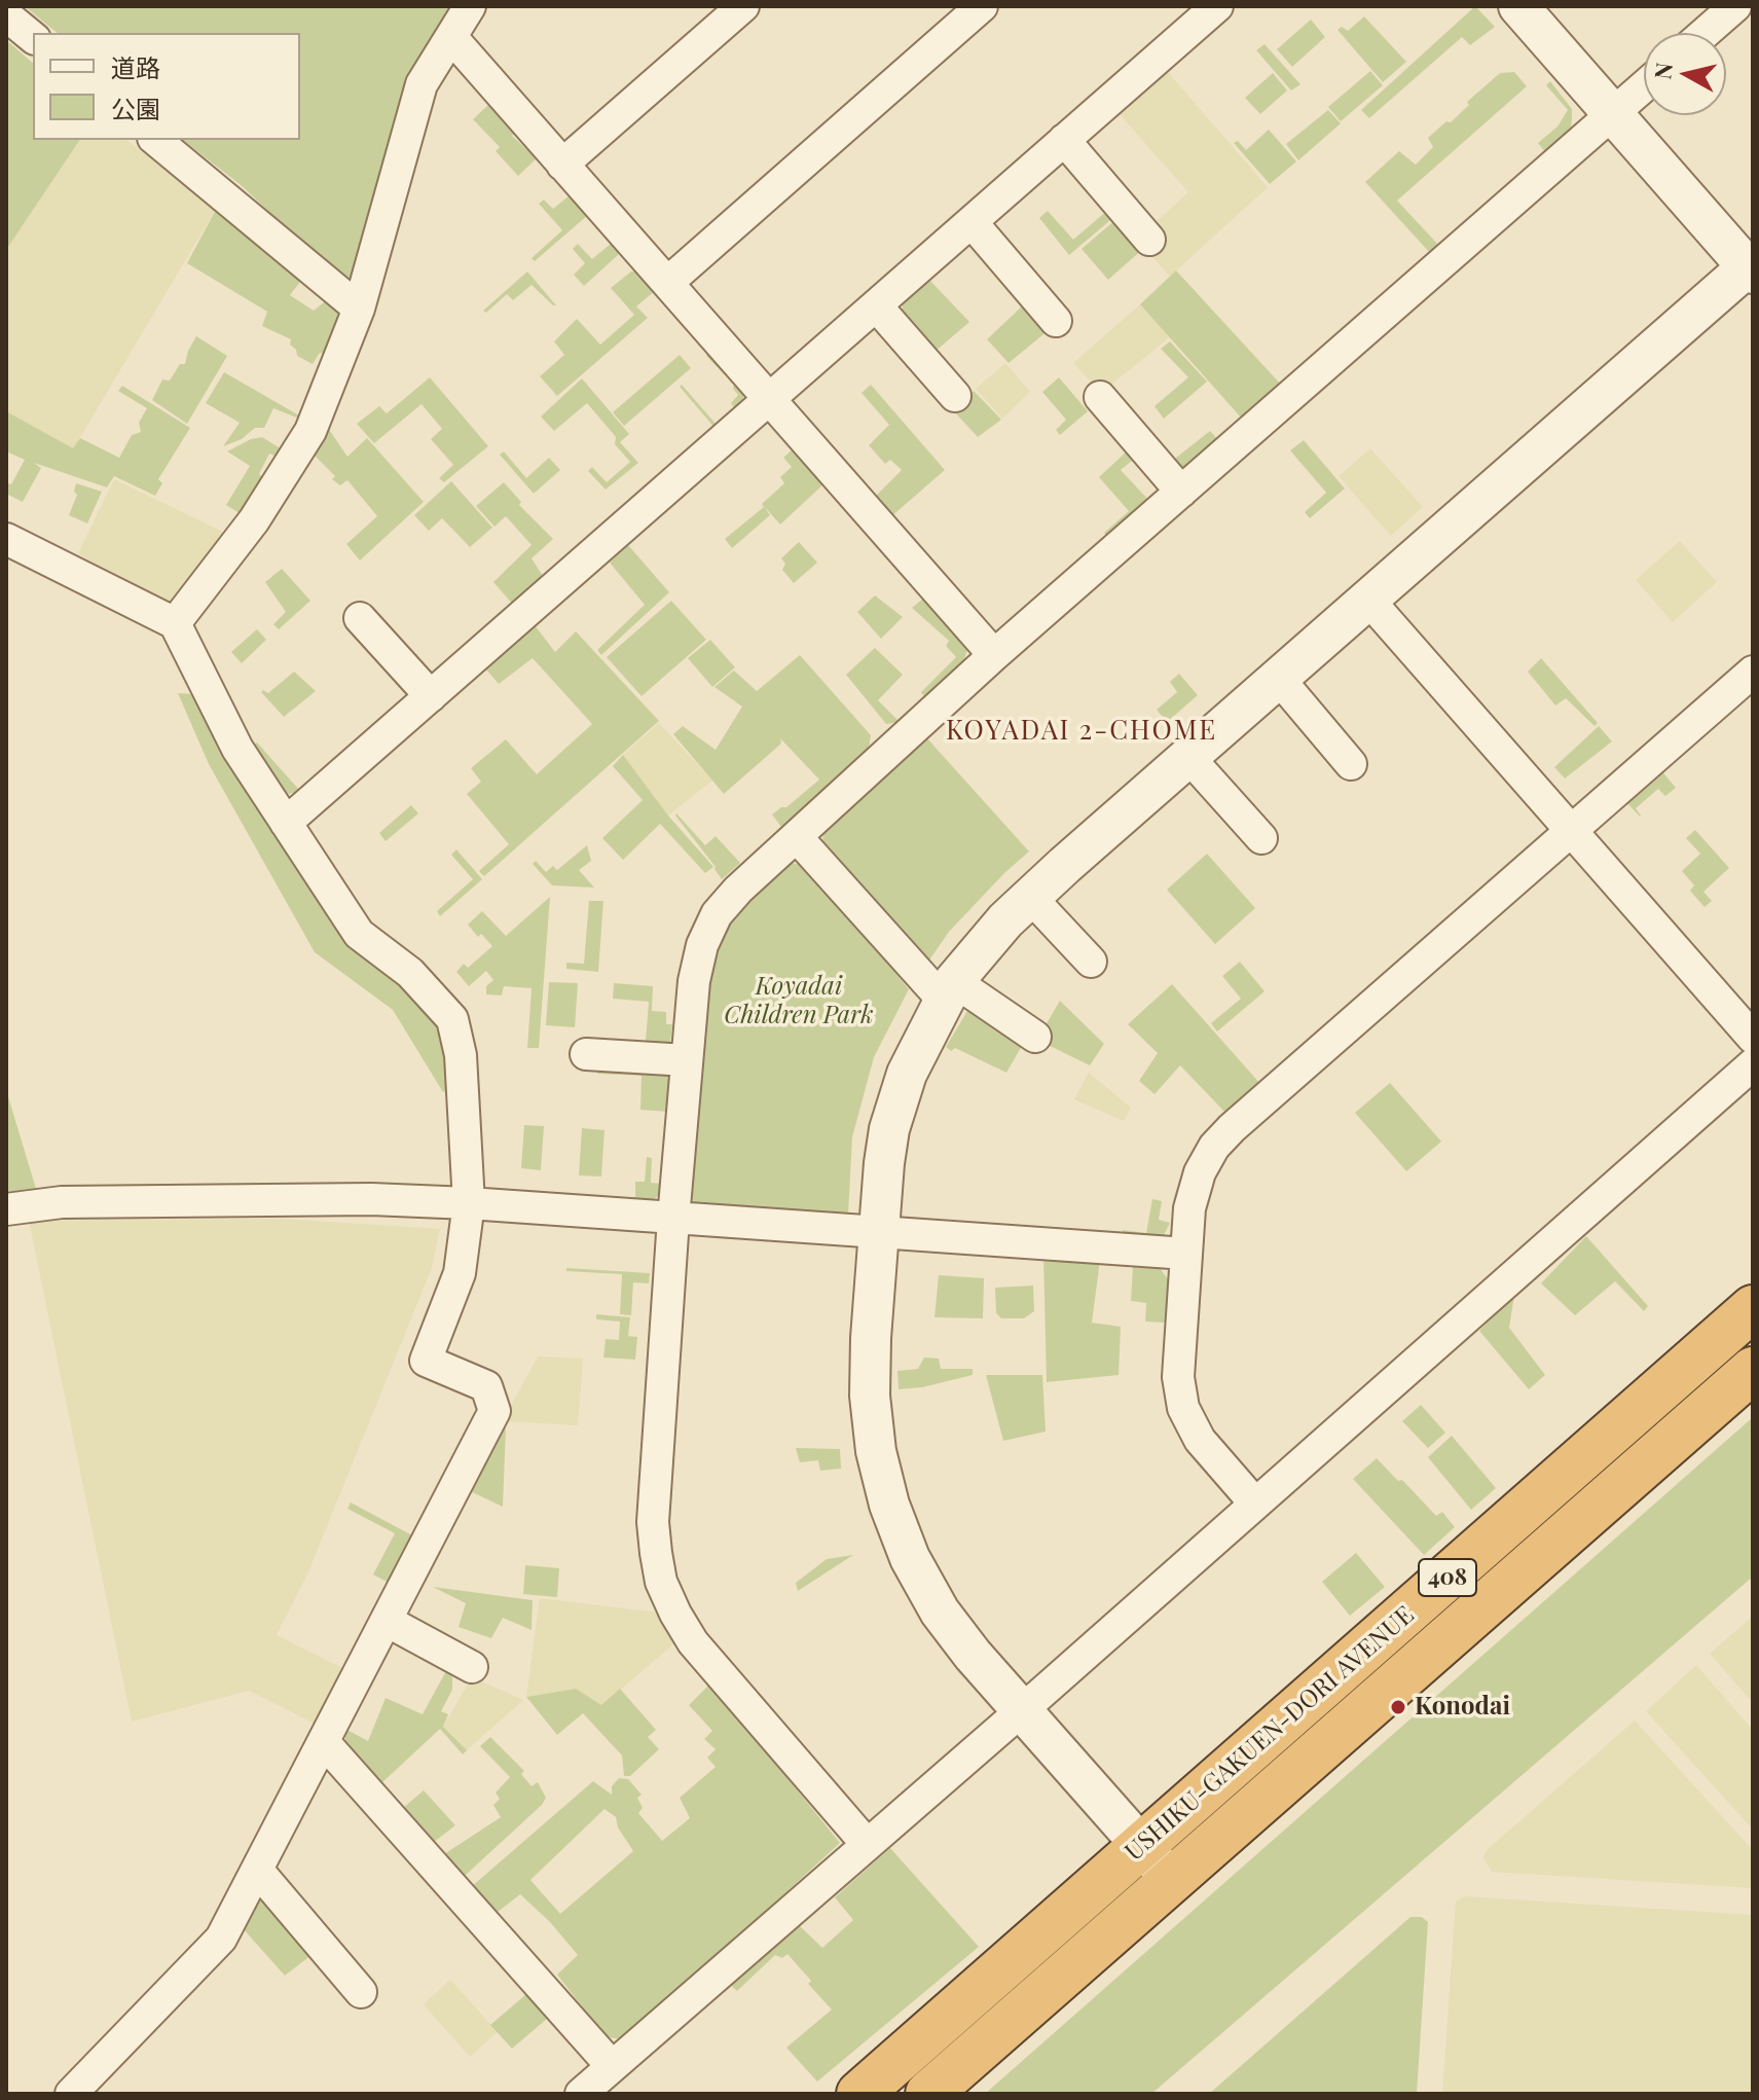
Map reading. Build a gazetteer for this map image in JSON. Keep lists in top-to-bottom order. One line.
{"streets":{"highway":["408","USHIKU-GAKUEN-DORI AVENUE"]},"districts":["KOYADAI 2-CHOME"],"parks":["Koyadai Children Park"],"places":["Konodai"],"legend":["道路","公園"],"north":"left"}
